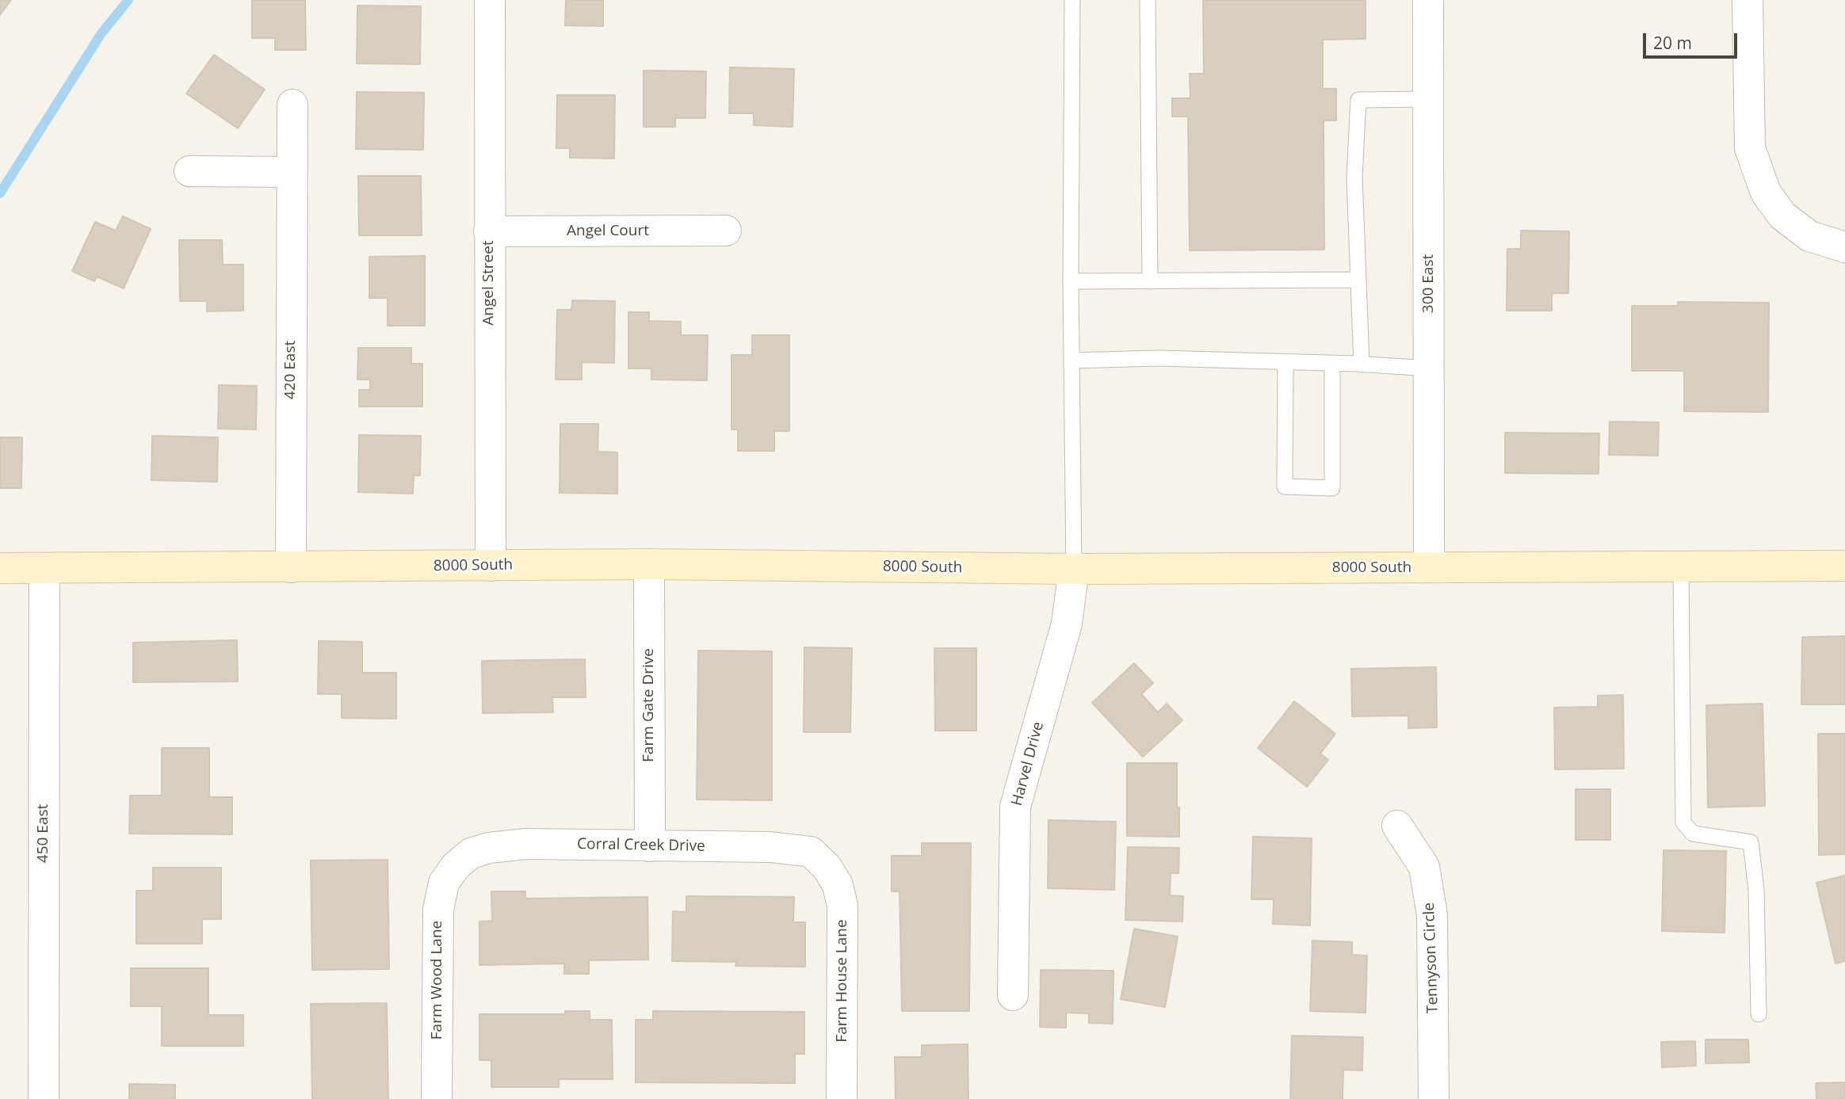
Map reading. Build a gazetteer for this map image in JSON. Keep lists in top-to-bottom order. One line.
{"streets":{"street":["Angel Court","Angel Street","300 East","420 East","8000 South","Farm Gate Drive","Harvel Drive","450 East","Corral Creek Drive","Tennyson Circle","Farm Wood Lane","Farm House Lane"]},"crossings":[["Angel Court","Angel Street"],["Angel Street","8000 South"],["300 East","8000 South"],["420 East","8000 South"],["8000 South","Farm Gate Drive"],["8000 South","Harvel Drive"],["8000 South","450 East"],["Farm Gate Drive","Corral Creek Drive"],["Corral Creek Drive","Farm Wood Lane"],["Corral Creek Drive","Farm House Lane"]],"scale_bar":"20 m"}
